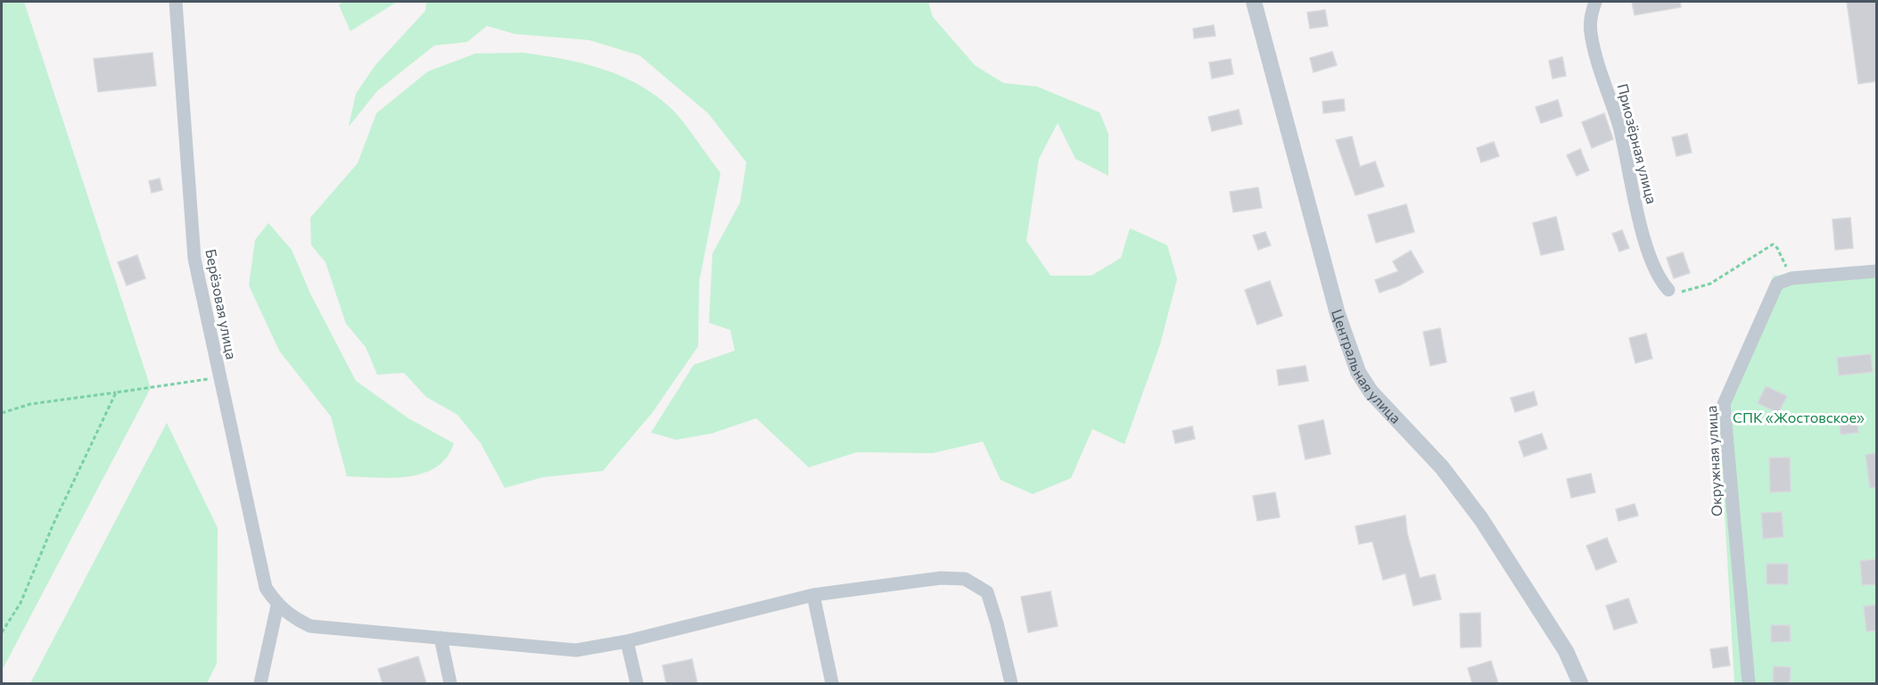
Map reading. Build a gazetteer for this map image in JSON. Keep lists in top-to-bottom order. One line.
{"streets":{"street":["Приозёрная улица","Берёзовая улица","Центральная улица","Окружная улица"]},"parks":["СПК «Жостовское»"]}
